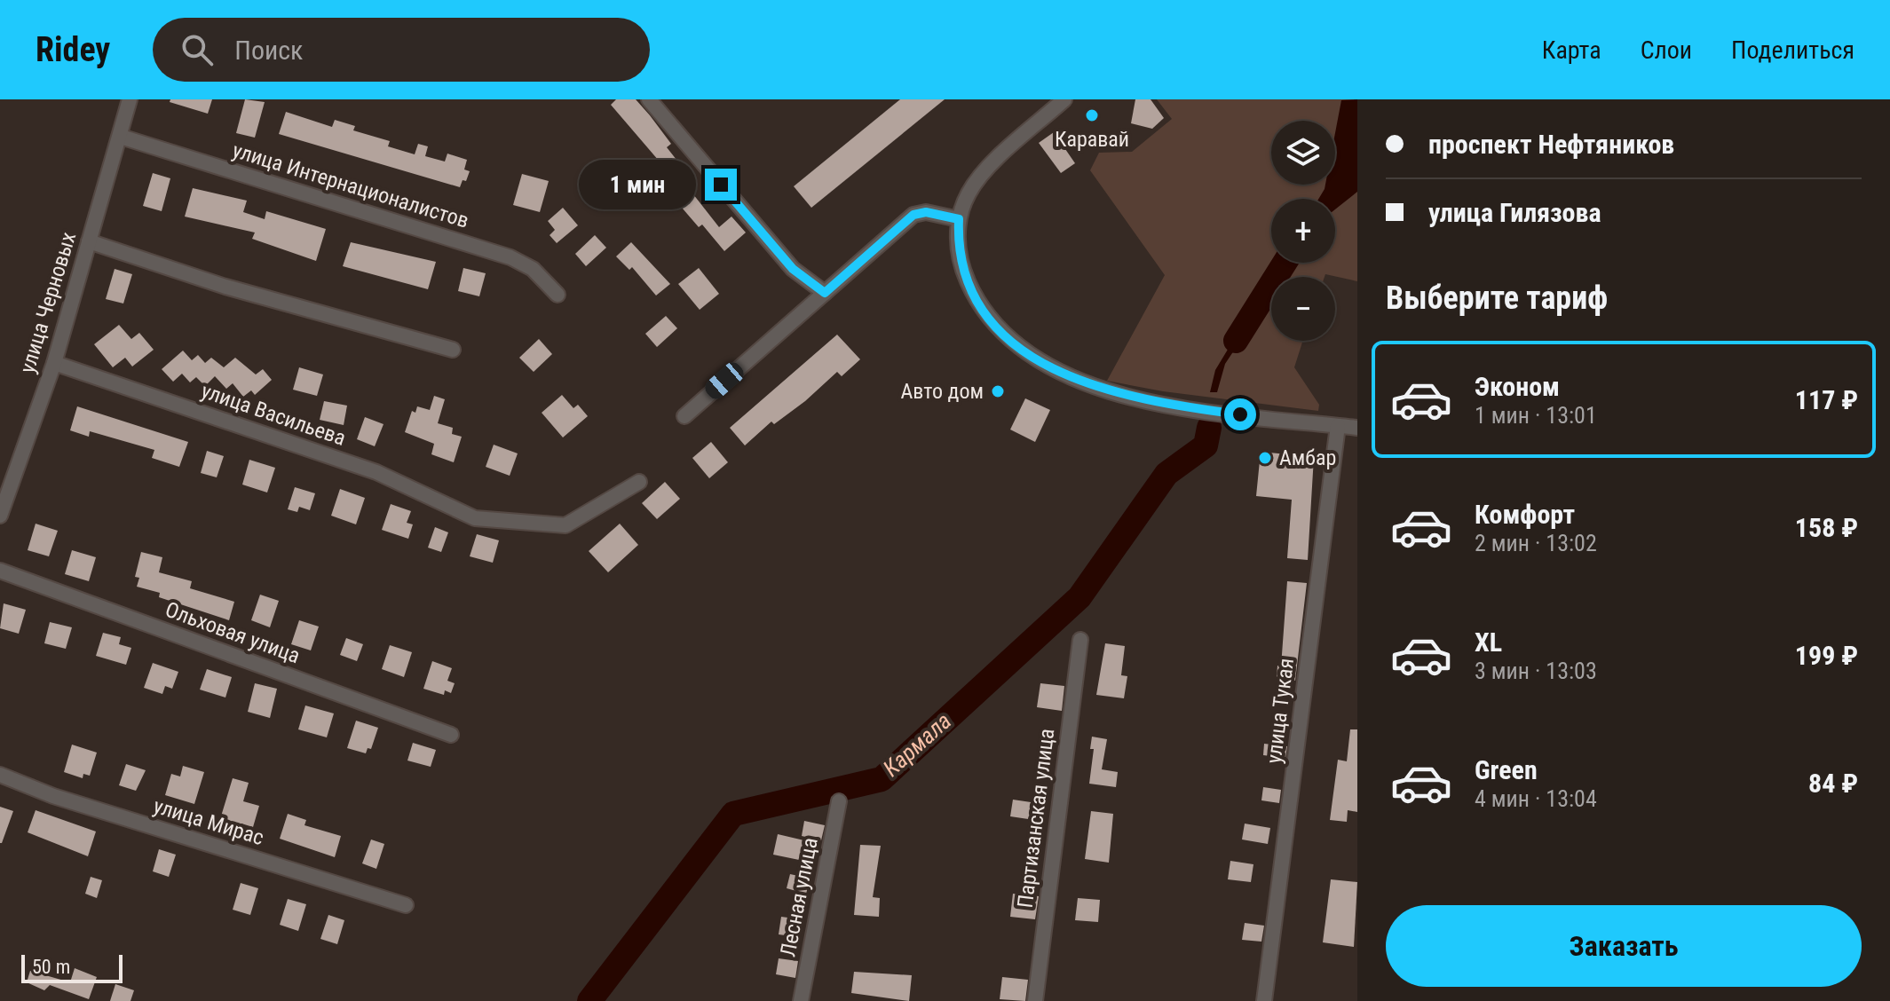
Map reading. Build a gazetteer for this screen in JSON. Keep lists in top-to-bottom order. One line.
{"streets":{"street":["улица Интернационалистов","улица Черновых","улица Васильева","Ольховая улица","улица Тукая","Партизанская улица","улица Мирас","Лесная улица"]},"crossings":[["улица Интернационалистов","улица Черновых"],["улица Черновых","улица Васильева"]],"water":["Кармала"],"places":["Каравай","Авто дом","Амбар"],"scale_bar":"50 m","page":{"header":"Ridey","search":"Поиск","nav":["Карта","Слои","Поделиться"],"banner":["проспект Нефтяников","улица Гилязова"],"map_buttons":["+","−"],"bubble":"1 мин","heading":"Выберите тариф","list":[{"name":"Эконом","note":"1 мин · 13:01","value":"117 ₽"},{"name":"Комфорт","note":"2 мин · 13:02","value":"158 ₽"},{"name":"XL","note":"3 мин · 13:03","value":"199 ₽"},{"name":"Green","note":"4 мин · 13:04","value":"84 ₽"}],"buttons":"Заказать","scale":"50 m"}}
